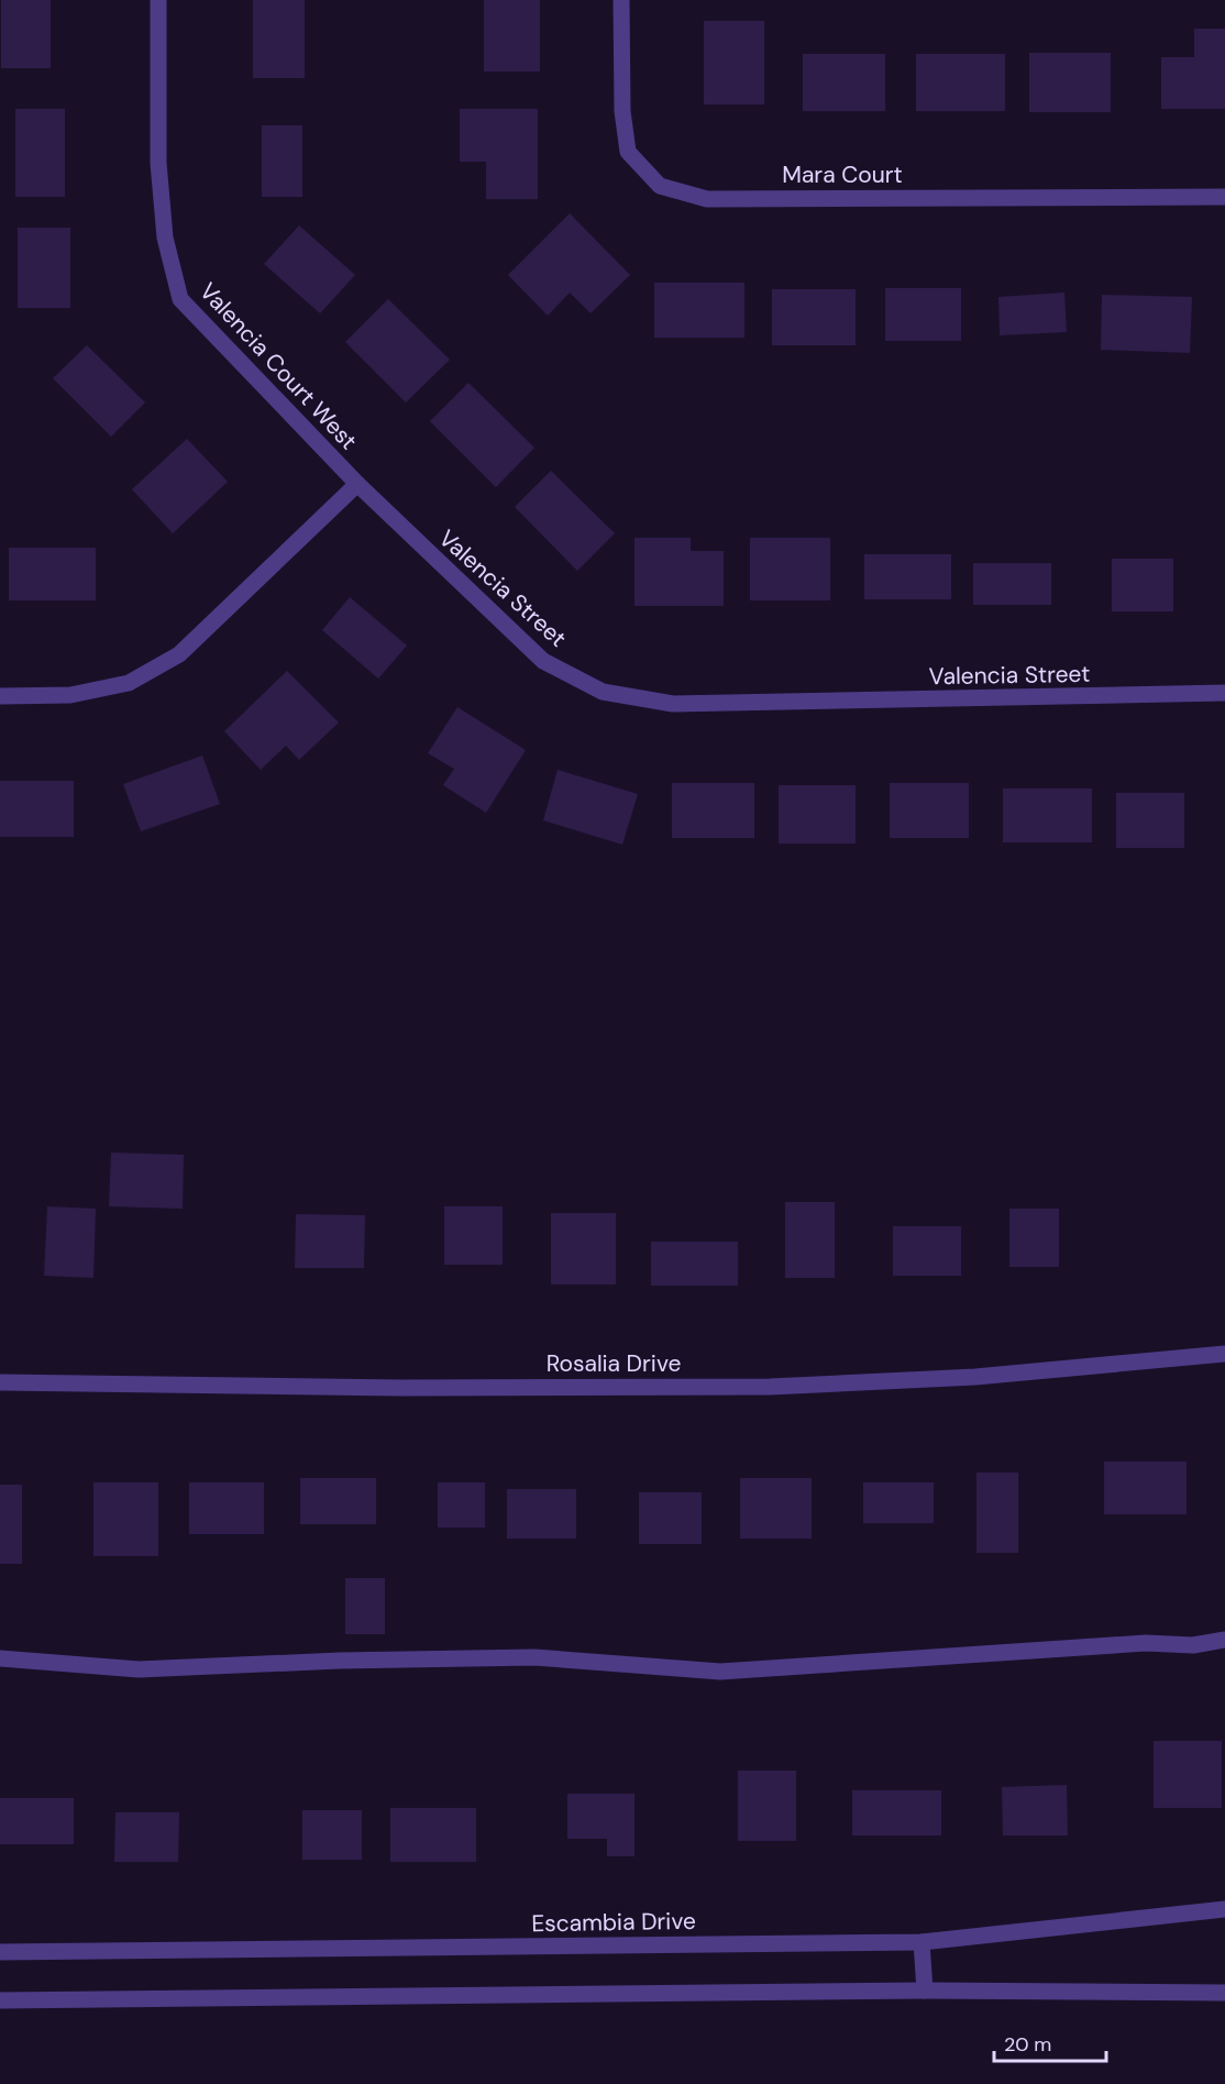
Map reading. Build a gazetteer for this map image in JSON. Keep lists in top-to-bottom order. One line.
{"streets":{"street":["Mara Court","Valencia Court West","Valencia Street","Rosalia Drive","Escambia Drive"]},"crossings":[["Valencia Court West","Valencia Street"]],"scale_bar":"20 m"}
